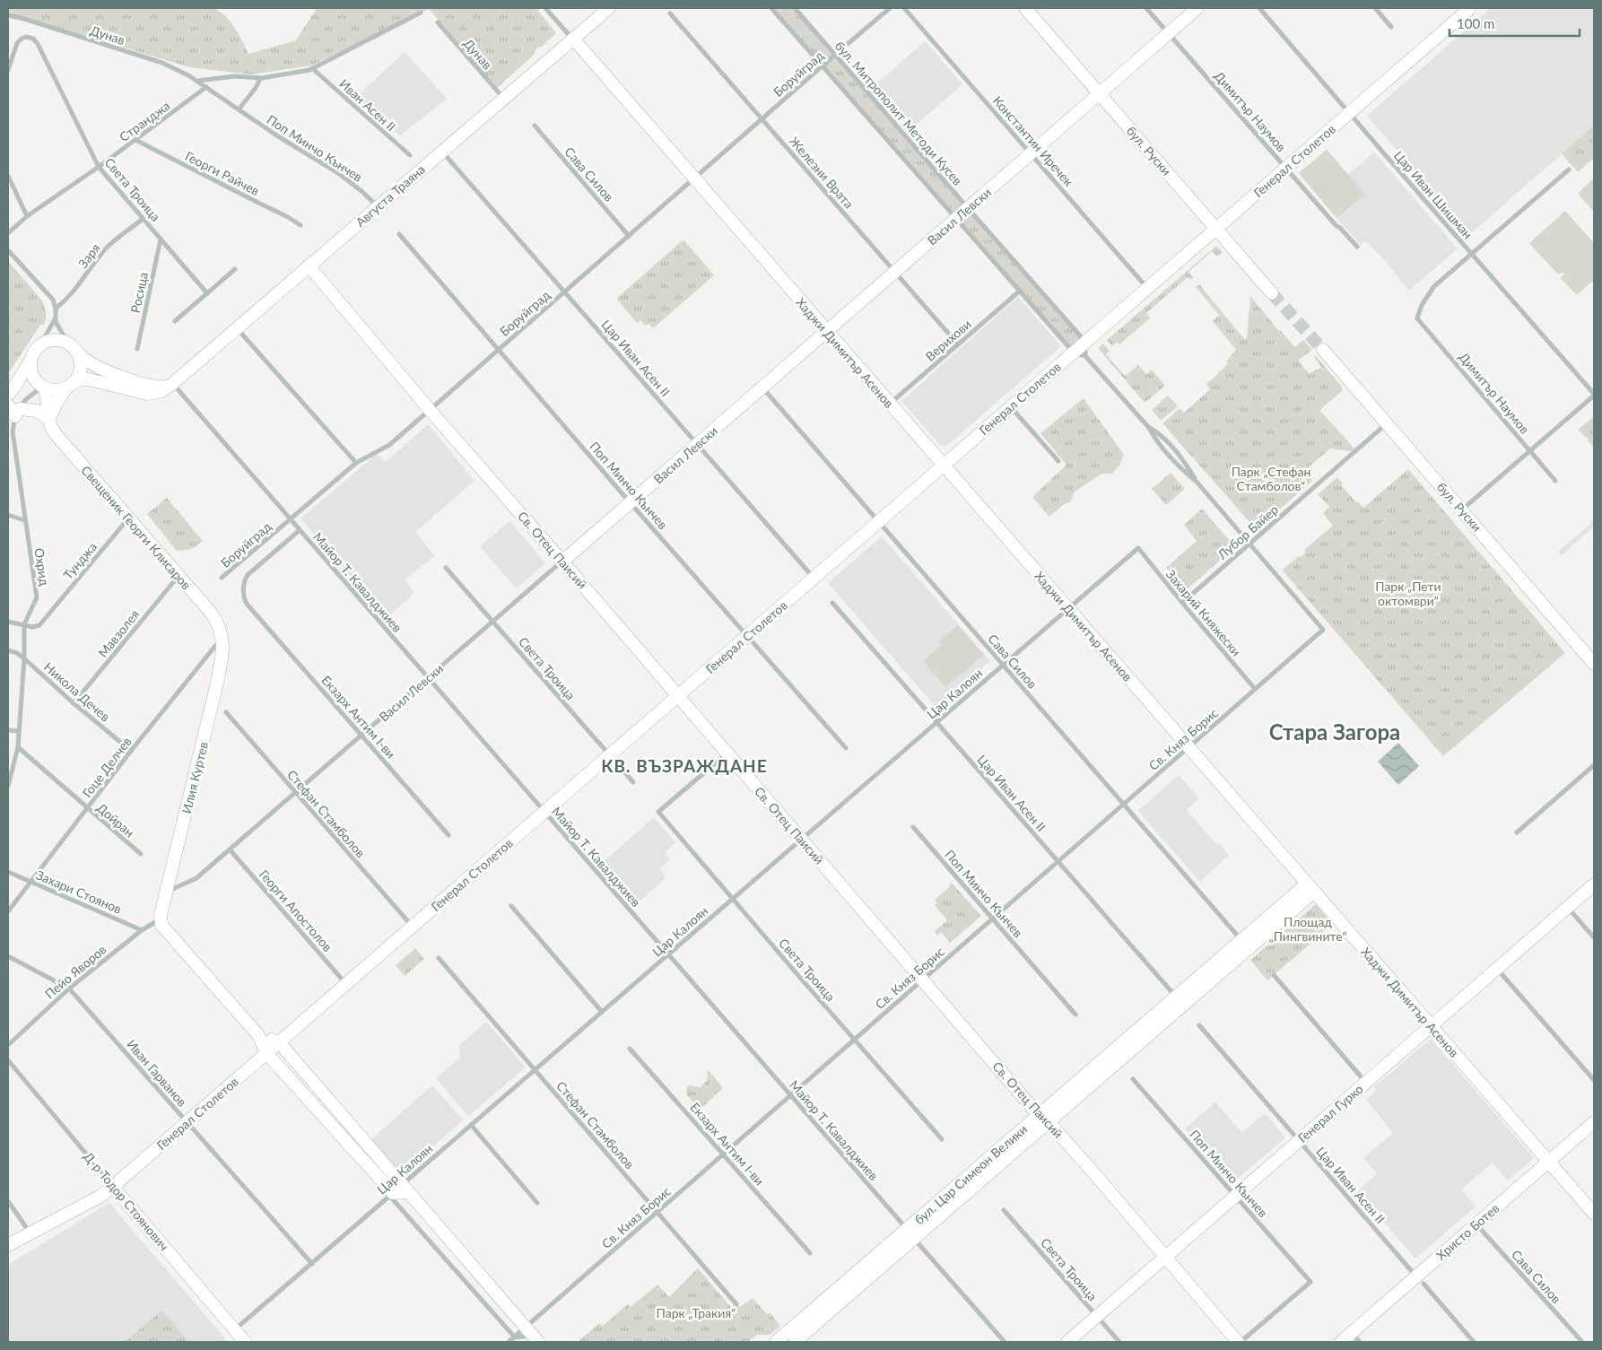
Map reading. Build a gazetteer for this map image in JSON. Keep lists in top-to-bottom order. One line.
{"streets":{"street":["Дунав","Боруйград","Иван Асен ІІ","Димитър Наумов","бул. Митрополит Методи Кусев","Странджа","Константин Иречек","Поп Минчо Кънчев","бул. Руски","Генерал Столетов","Железни Врата","Георги Райчев","Сава Силов","Света Троица","Цар Иван Шишман","Августа Траяна","Васил Левски","Заря","Росица","Верихови","Хаджи Димитър Асенов","Цар Иван Асен II","Свещеник Георги Клисаров","Лубор Байер","Св. Отец Паисий","Тунджа","Охрид","Майор Т. Кавалджиев","Захарий Княжески","Мавзолея","Никола Дечев","Цар Калоян","Екзарх Антим I-ви","Св. Княз Борис","Гоце Делчев","Илия Куртев","Стефан Стамболов","Дойран","Захари Стоянов","Георги Апостолов","Пейо Яворов","Иван Гарванов","Генерал Гурко","бул. Цар Симеон Велики","Д-р Тодор Стоянович","Христо Ботев"]},"crossings":[["Дунав","Странджа"],["Дунав","Поп Минчо Кънчев"],["Дунав","Августа Траяна"],["Боруйград","бул. Митрополит Методи Кусев"],["Боруйград","Поп Минчо Кънчев"],["Боруйград","Железни Врата"],["Боруйград","Сава Силов"],["Боруйград","Хаджи Димитър Асенов"],["Боруйград","Цар Иван Асен II"],["Боруйград","Св. Отец Паисий"],["Боруйград","Майор Т. Кавалджиев"],["Димитър Наумов","Генерал Столетов"],["Димитър Наумов","Цар Иван Шишман"],["Димитър Наумов","Васил Левски"],["бул. Митрополит Методи Кусев","Генерал Столетов"],["бул. Митрополит Методи Кусев","Васил Левски"],["Странджа","Георги Райчев"],["Странджа","Света Троица"],["Константин Иречек","Генерал Столетов"],["Константин Иречек","Васил Левски"],["Поп Минчо Кънчев","Генерал Столетов"],["Поп Минчо Кънчев","Августа Траяна"],["Поп Минчо Кънчев","Васил Левски"],["Поп Минчо Кънчев","Св. Отец Паисий"],["Поп Минчо Кънчев","Св. Княз Борис"],["Поп Минчо Кънчев","Генерал Гурко"],["бул. Руски","Генерал Столетов"],["бул. Руски","Васил Левски"],["бул. Руски","Лубор Байер"],["Генерал Столетов","Сава Силов"],["Генерал Столетов","Света Троица"],["Генерал Столетов","Цар Иван Шишман"],["Генерал Столетов","Хаджи Димитър Асенов"],["Генерал Столетов","Цар Иван Асен II"],["Генерал Столетов","Св. Отец Паисий"],["Генерал Столетов","Майор Т. Кавалджиев"],["Генерал Столетов","Стефан Стамболов"],["Генерал Столетов","Георги Апостолов"],["Генерал Столетов","Иван Гарванов"],["Генерал Столетов","Д-р Тодор Стоянович"],["Железни Врата","Васил Левски"],["Железни Врата","Верихови"],["Сава Силов","Васил Левски"],["Сава Силов","Цар Калоян"],["Сава Силов","Св. Княз Борис"],["Сава Силов","бул. Цар Симеон Велики"],["Сава Силов","Христо Ботев"],["Света Троица","Васил Левски"],["Света Троица","Заря"],["Света Троица","Росица"],["Света Троица","Св. Отец Паисий"],["Света Троица","Цар Калоян"],["Света Троица","Св. Княз Борис"],["Света Троица","Генерал Гурко"],["Августа Траяна","Хаджи Димитър Асенов"],["Августа Траяна","Цар Иван Асен II"],["Августа Траяна","Свещеник Георги Клисаров"],["Августа Траяна","Св. Отец Паисий"],["Августа Траяна","Майор Т. Кавалджиев"],["Васил Левски","Хаджи Димитър Асенов"],["Васил Левски","Цар Иван Асен II"],["Васил Левски","Св. Отец Паисий"],["Васил Левски","Майор Т. Кавалджиев"],["Васил Левски","Екзарх Антим I-ви"],["Васил Левски","Илия Куртев"],["Васил Левски","Стефан Стамболов"],["Васил Левски","Георги Апостолов"],["Верихови","Хаджи Димитър Асенов"],["Хаджи Димитър Асенов","Цар Калоян"],["Хаджи Димитър Асенов","Св. Княз Борис"],["Хаджи Димитър Асенов","Генерал Гурко"],["Хаджи Димитър Асенов","бул. Цар Симеон Велики"],["Хаджи Димитър Асенов","Христо Ботев"],["Цар Иван Асен II","Цар Калоян"],["Цар Иван Асен II","Св. Княз Борис"],["Цар Иван Асен II","Генерал Гурко"],["Цар Иван Асен II","бул. Цар Симеон Велики"],["Цар Иван Асен II","Христо Ботев"],["Свещеник Георги Клисаров","Тунджа"],["Свещеник Георги Клисаров","Мавзолея"],["Свещеник Георги Клисаров","Гоце Делчев"],["Свещеник Георги Клисаров","Илия Куртев"],["Лубор Байер","Захарий Княжески"],["Лубор Байер","Св. Княз Борис"],["Св. Отец Паисий","Цар Калоян"],["Св. Отец Паисий","Св. Княз Борис"],["Св. Отец Паисий","Генерал Гурко"],["Св. Отец Паисий","бул. Цар Симеон Велики"],["Тунджа","Охрид"],["Охрид","Никола Дечев"],["Охрид","Дойран"],["Майор Т. Кавалджиев","Цар Калоян"],["Майор Т. Кавалджиев","Екзарх Антим I-ви"],["Майор Т. Кавалджиев","Св. Княз Борис"],["Майор Т. Кавалджиев","бул. Цар Симеон Велики"],["Захарий Княжески","Цар Калоян"],["Захарий Княжески","Св. Княз Борис"],["Мавзолея","Никола Дечев"],["Никола Дечев","Гоце Делчев"],["Цар Калоян","Стефан Стамболов"],["Цар Калоян","Иван Гарванов"],["Цар Калоян","Д-р Тодор Стоянович"],["Екзарх Антим I-ви","Св. Княз Борис"],["Св. Княз Борис","Стефан Стамболов"],["Гоце Делчев","Илия Куртев"],["Гоце Делчев","Дойран"],["Гоце Делчев","Захари Стоянов"],["Илия Куртев","Пейо Яворов"],["Захари Стоянов","Пейо Яворов"],["Пейо Яворов","Иван Гарванов"]],"districts":["Стара Загора","КВ. ВЪЗРАЖДАНЕ"],"parks":["Парк „Стефан Стамболов“","Парк „Пети октомври“","Площад „Пингвините“","Парк „Тракия“"],"scale_bar":"100 m"}
